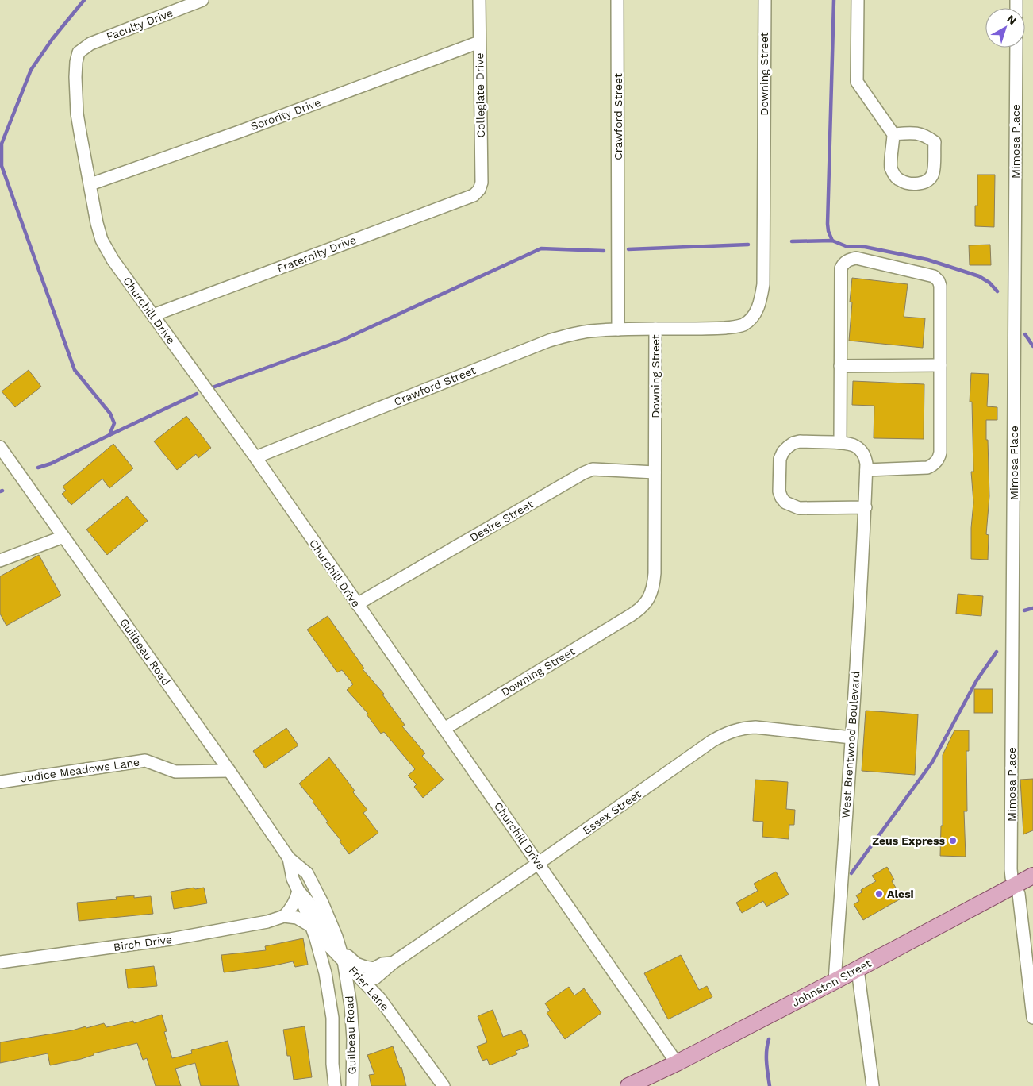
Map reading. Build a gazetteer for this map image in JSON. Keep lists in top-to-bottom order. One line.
{"streets":{"main road":["Johnston Street"],"street":["Faculty Drive","Downing Street","Collegiate Drive","Sorority Drive","Crawford Street","Mimosa Place","Fraternity Drive","Churchill Drive","Desire Street","Guilbeau Road","West Brentwood Boulevard","Judice Meadows Lane","Essex Street","Birch Drive","Frier Lane"]},"crossings":[["Faculty Drive","Churchill Drive"],["Downing Street","Crawford Street"],["Downing Street","Churchill Drive"],["Downing Street","Desire Street"],["Collegiate Drive","Sorority Drive"],["Collegiate Drive","Fraternity Drive"],["Sorority Drive","Churchill Drive"],["Crawford Street","Churchill Drive"],["Mimosa Place","Johnston Street"],["Fraternity Drive","Churchill Drive"],["Churchill Drive","Desire Street"],["Churchill Drive","Essex Street"],["Churchill Drive","Johnston Street"],["Guilbeau Road","Judice Meadows Lane"],["Guilbeau Road","Essex Street"],["Guilbeau Road","Frier Lane"],["West Brentwood Boulevard","Essex Street"],["West Brentwood Boulevard","Johnston Street"],["Essex Street","Frier Lane"]],"places":["Zeus Express","Alesi"],"north":"top right"}
